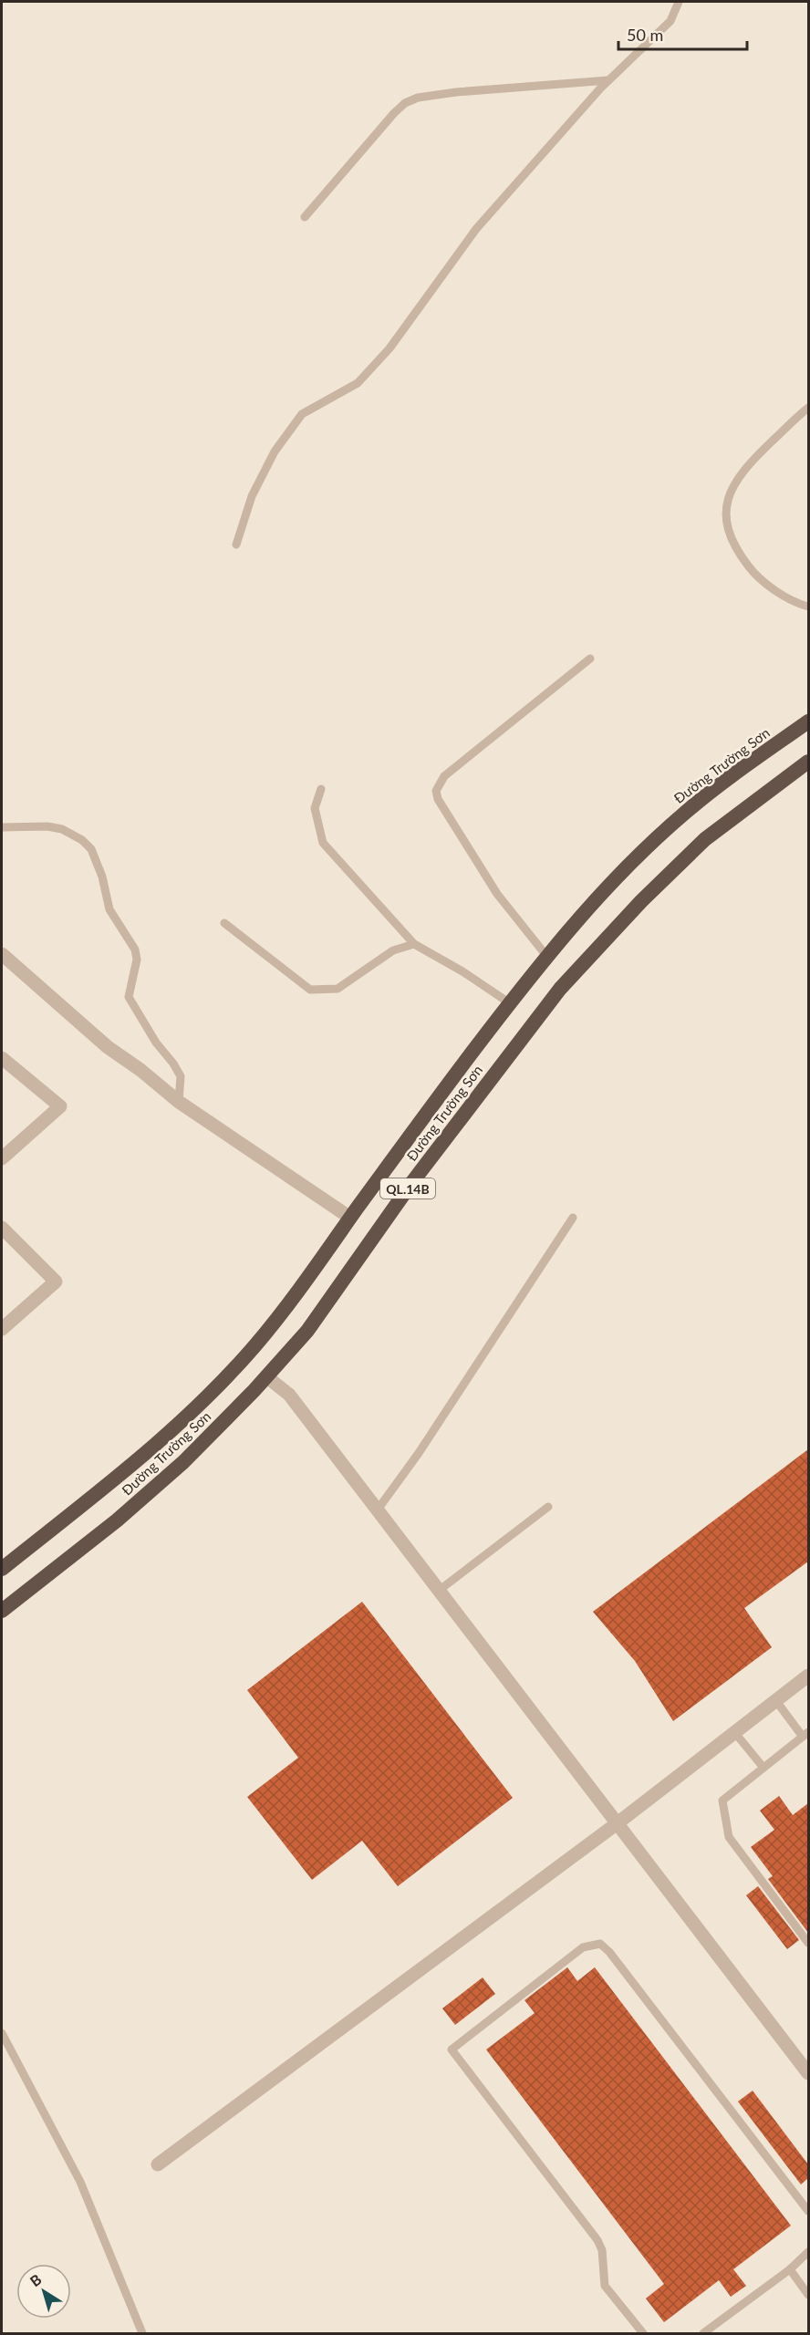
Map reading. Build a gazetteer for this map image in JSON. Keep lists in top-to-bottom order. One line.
{"streets":{"highway":["Đường Trường Sơn","QL.14B"]},"scale_bar":"50 m","north":"top left"}
